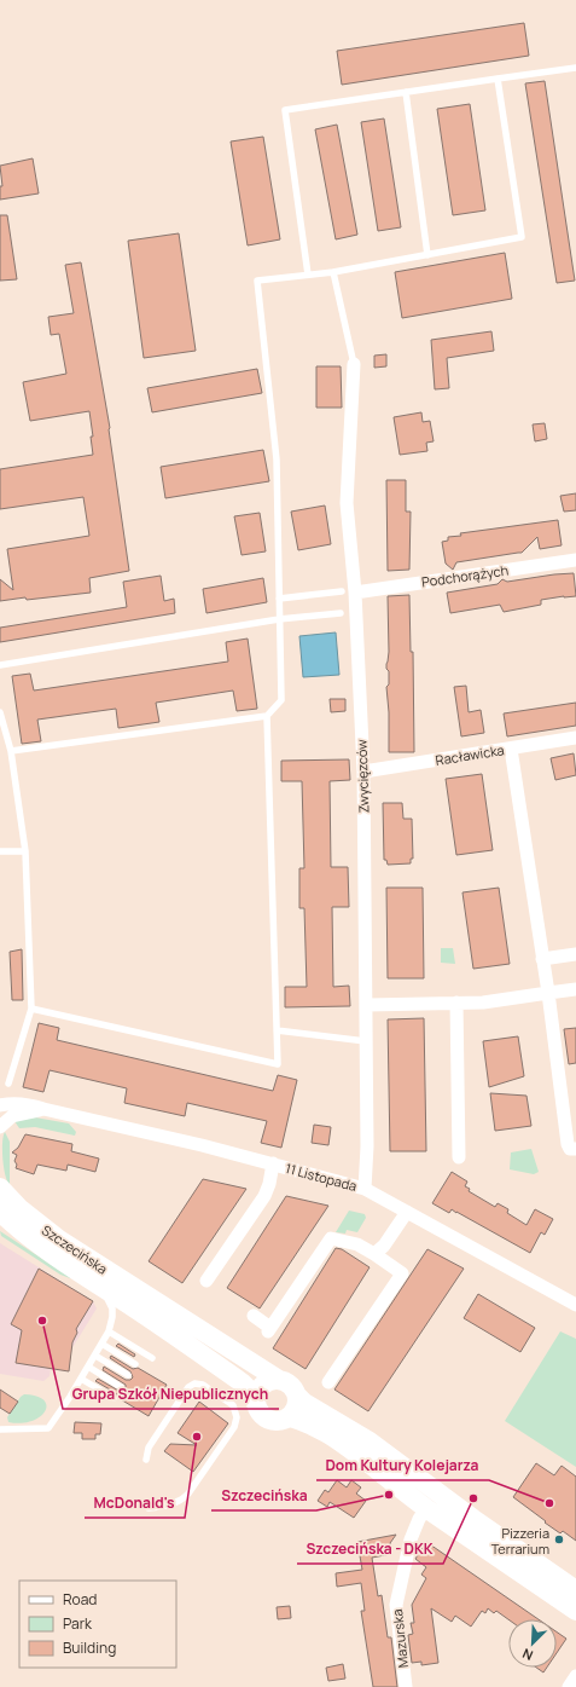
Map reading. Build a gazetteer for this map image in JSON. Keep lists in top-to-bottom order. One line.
{"streets":{"main road":["Szczecińska"],"street":["Podchorążych","Racławicka","Zwycięzców","11 Listopada","Mazurska"]},"crossings":[["Podchorążych","Zwycięzców"],["Racławicka","Zwycięzców"],["Zwycięzców","11 Listopada"]],"places":["Grupa Szkół Niepublicznych","McDonald's","Szczecińska","Szczecińska - DKK","Dom Kultury Kolejarza","Pizzeria Terrarium"],"legend":["Road","Park","Building"],"north":"bottom left"}
